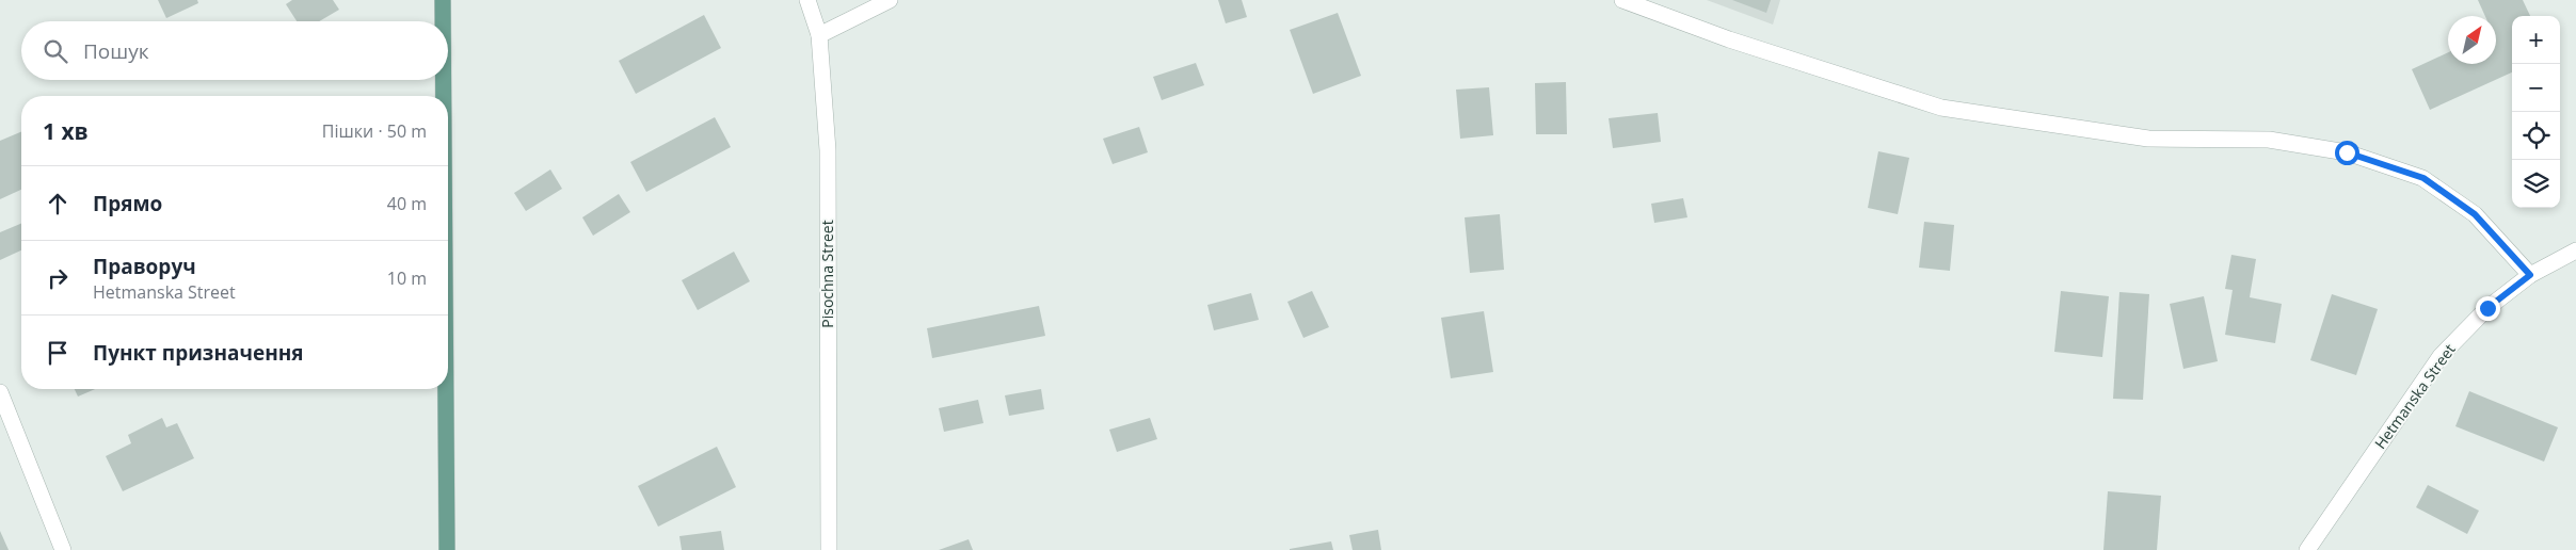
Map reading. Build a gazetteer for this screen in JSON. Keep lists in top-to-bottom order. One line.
{"streets":{"street":["Pisochna Street","Hetmanska Street"]},"north":"top right","page":{"map_buttons":["+","−"],"search":"Пошук","heading":["1 хв","Пішки · 50 m"],"list":[["Прямо","40 m"],["Праворуч","Hetmanska Street","10 m"],"Пункт призначення"]}}
